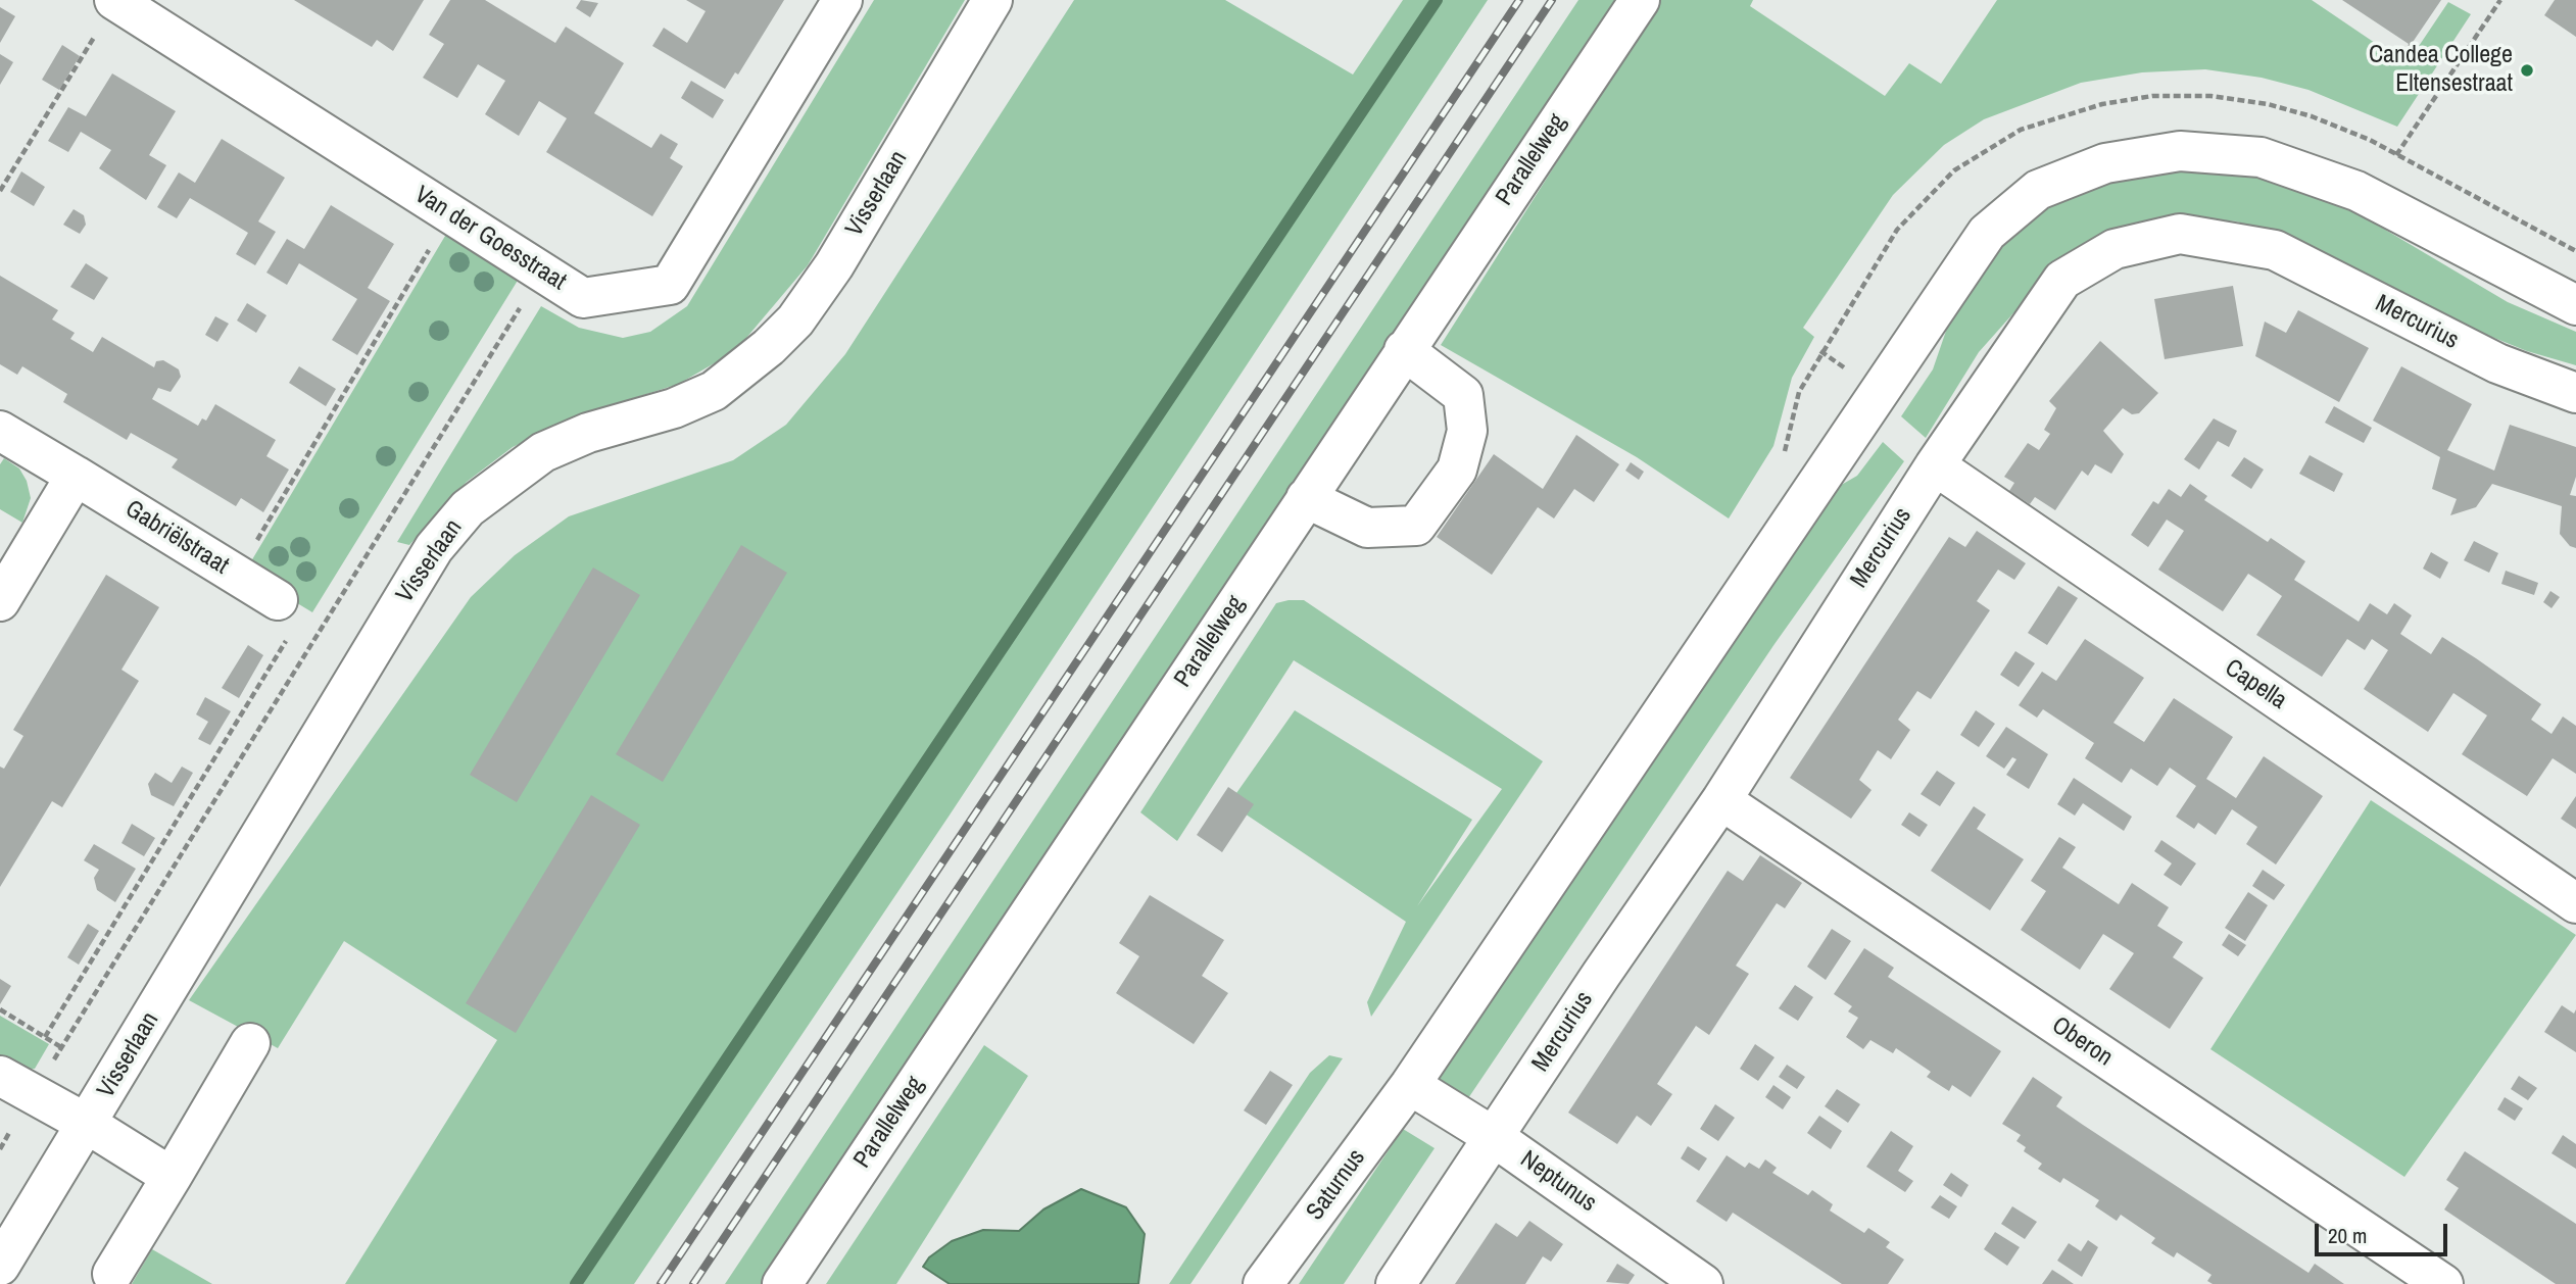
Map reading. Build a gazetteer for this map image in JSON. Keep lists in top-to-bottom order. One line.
{"streets":{"street":["Parallelweg","Visserlaan","Van der Goesstraat","Mercurius","Gabriëlstraat","Capella","Oberon","Neptunus","Saturnus"]},"crossings":[["Mercurius","Capella"],["Mercurius","Oberon"],["Mercurius","Neptunus"],["Neptunus","Saturnus"]],"places":["Candea College Eltensestraat"],"scale_bar":"20 m"}
